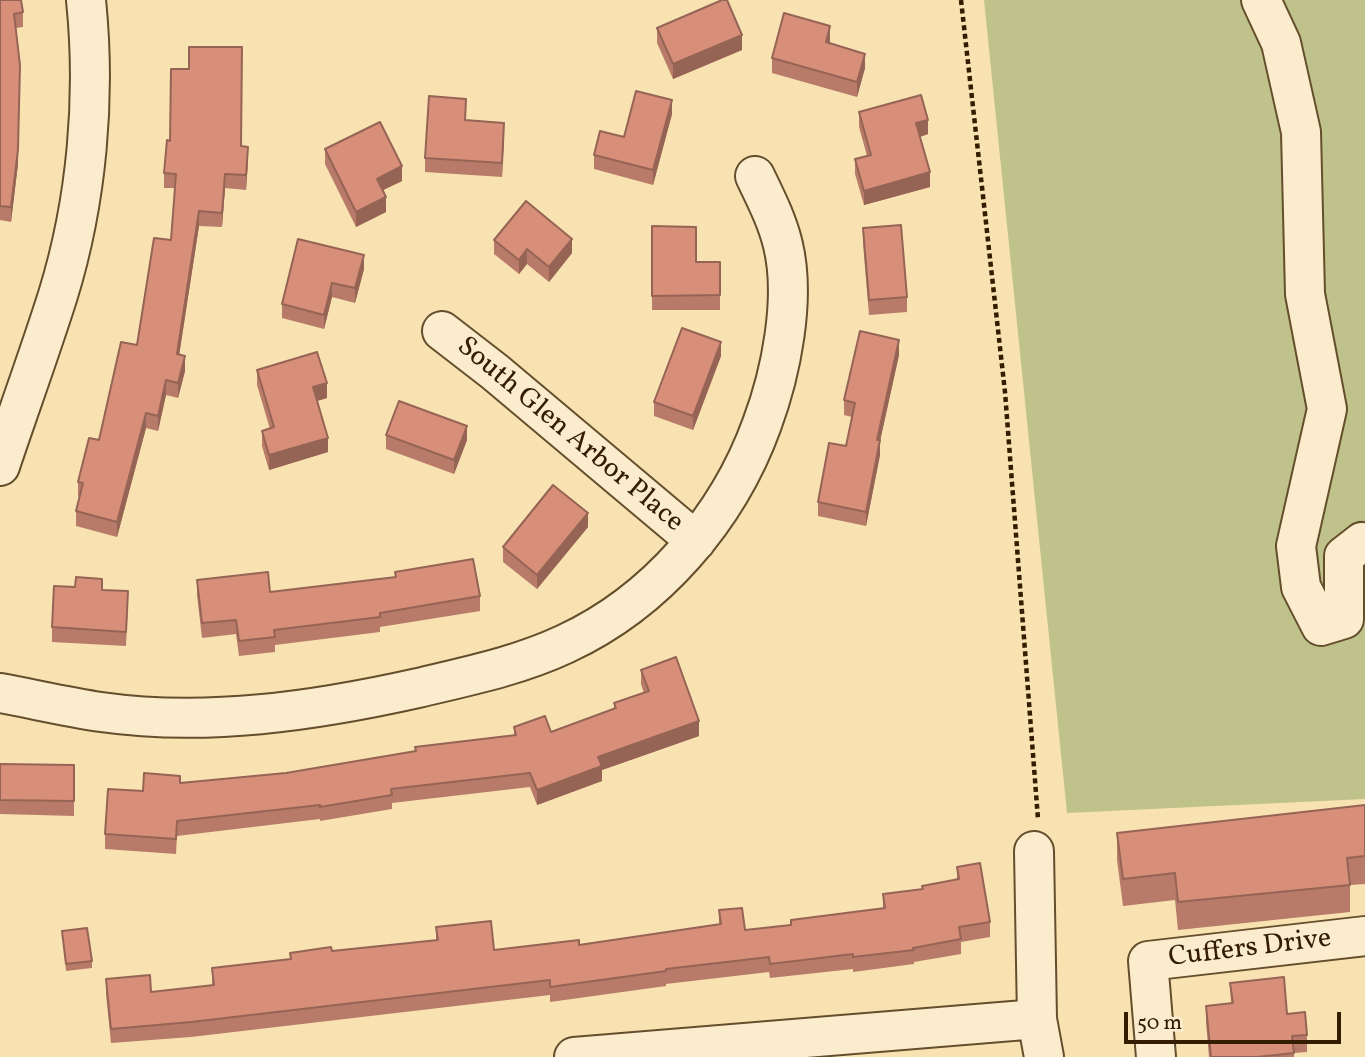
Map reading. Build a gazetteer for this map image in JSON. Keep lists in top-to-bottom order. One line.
{"streets":{"street":["South Glen Arbor Place","Cuffers Drive"]},"scale_bar":"50 m"}
